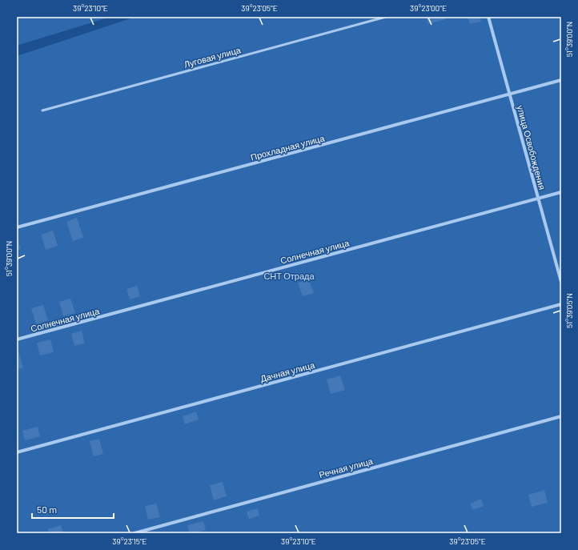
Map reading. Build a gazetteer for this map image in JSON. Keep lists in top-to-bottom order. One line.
{"streets":{"street":["Прохладная улица","улица Освобождения","Солнечная улица","Дачная улица","Речная улица"],"lane":["Луговая улица"]},"crossings":[["Прохладная улица","улица Освобождения"],["улица Освобождения","Солнечная улица"]],"parks":["СНТ Отрада"],"scale_bar":"50 m","coordinates":["39°23'10\"E","39°23'05\"E","39°23'00\"E","51°39'00\"N","51°39'05\"N","39°23'15\"E"]}
